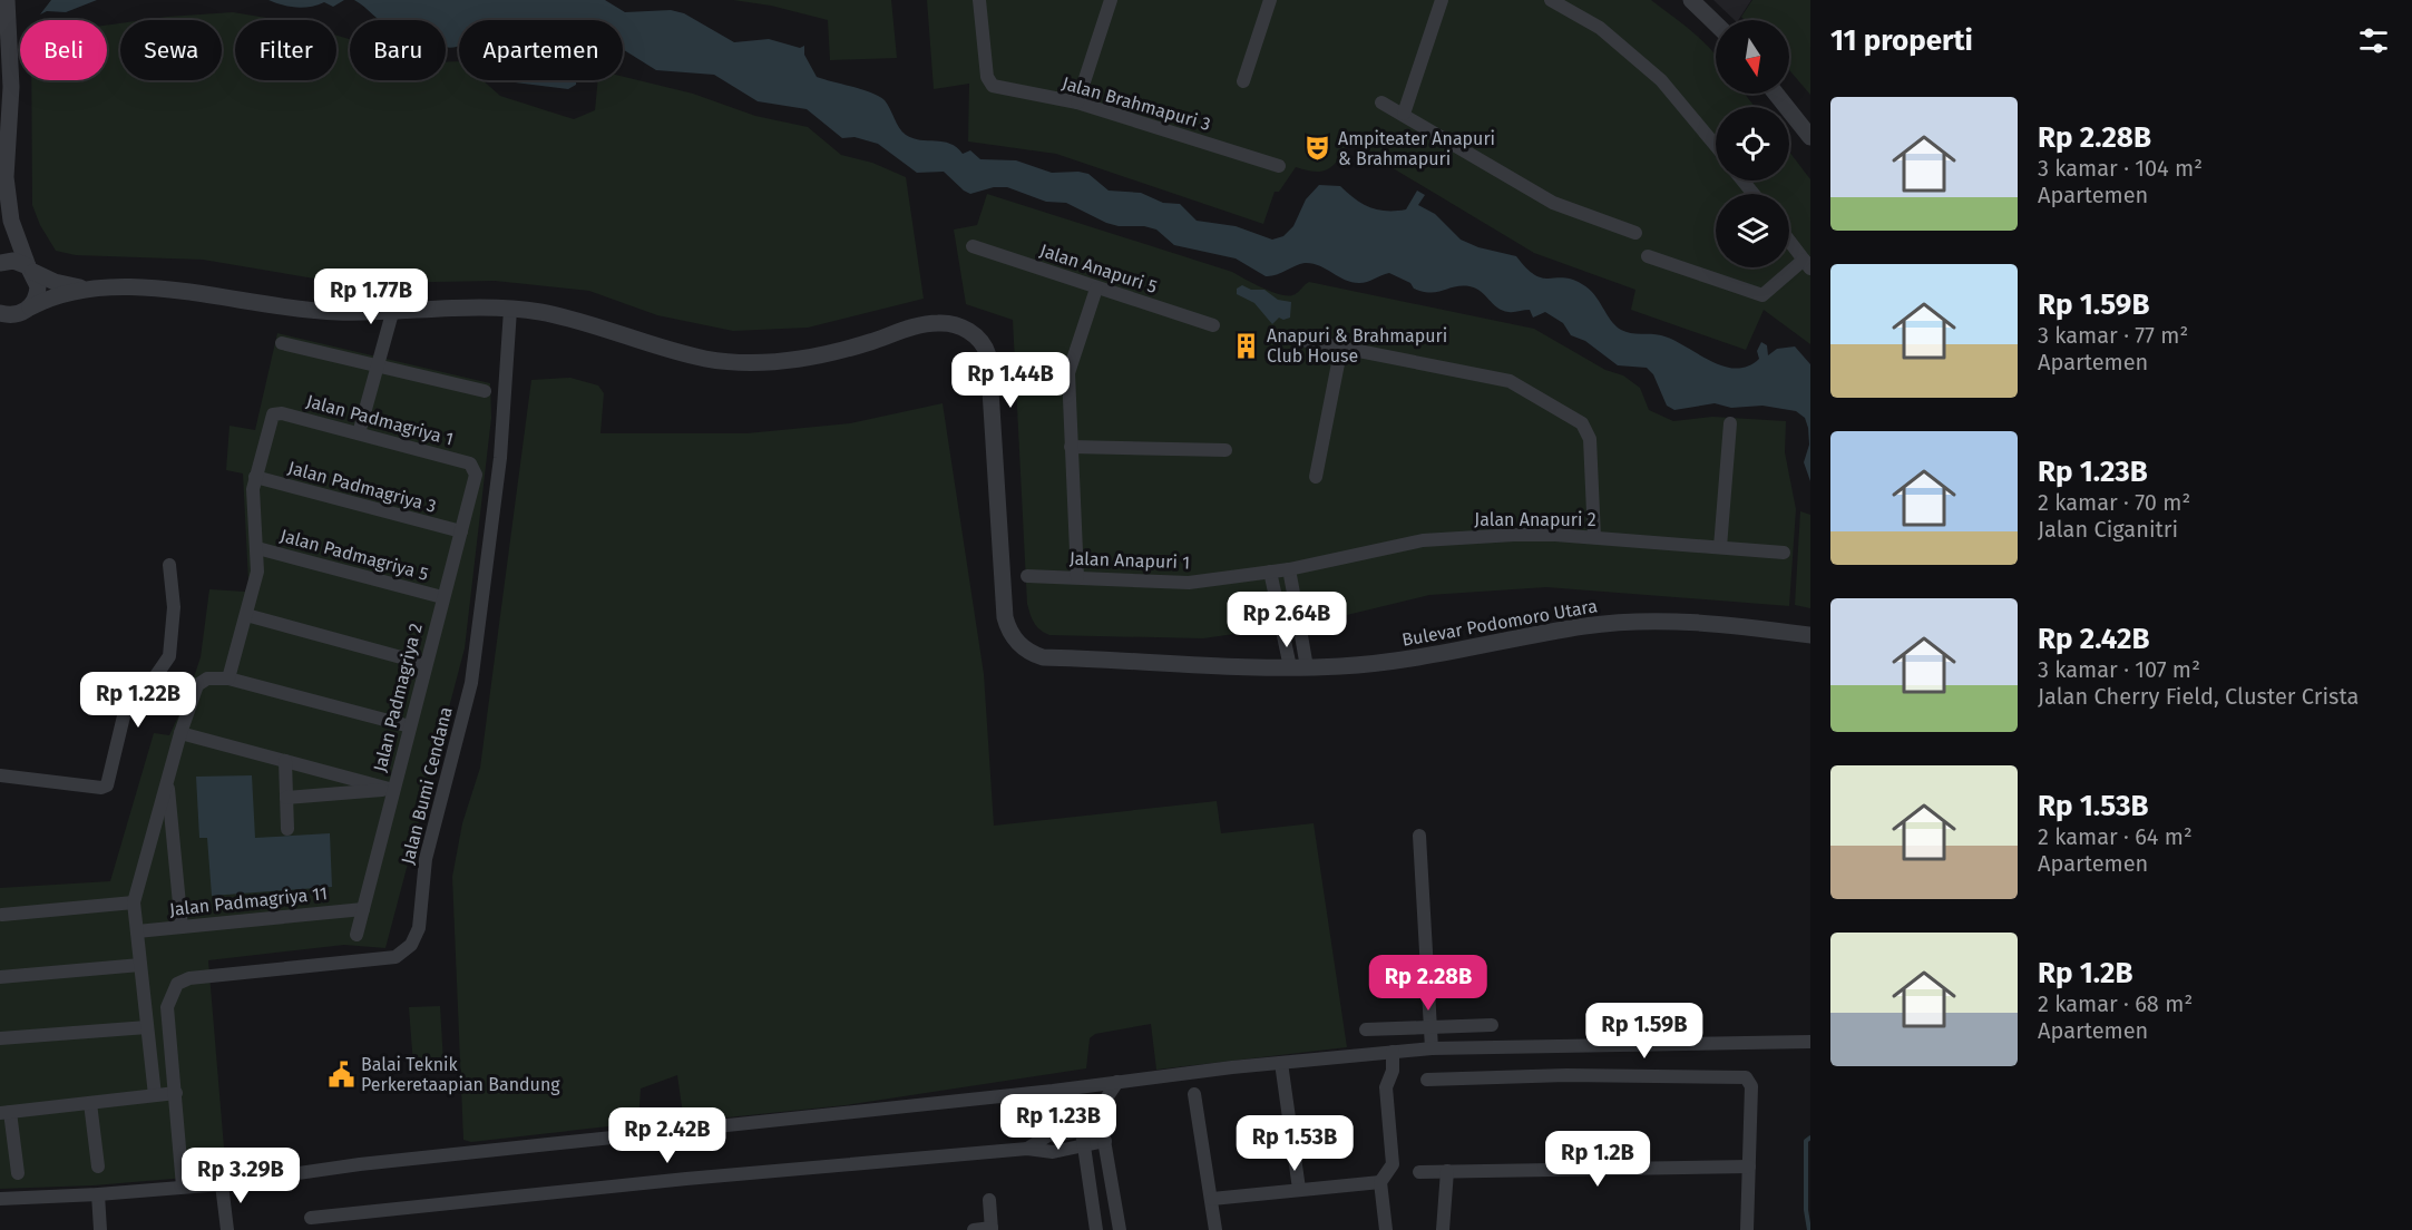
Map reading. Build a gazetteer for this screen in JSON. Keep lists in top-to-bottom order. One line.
{"streets":{"street":["Jalan Brahmapuri 3","Jalan Anapuri 5","Jalan Padmagriya 1","Jalan Padmagriya 3","Jalan Anapuri 2","Jalan Padmagriya 5","Jalan Anapuri 1","Bulevar Podomoro Utara","Jalan Padmagriya 2","Jalan Bumi Cendana","Jalan Padmagriya 11"]},"crossings":[["Jalan Padmagriya 1","Jalan Padmagriya 3"],["Jalan Padmagriya 1","Jalan Padmagriya 2"],["Jalan Padmagriya 3","Jalan Padmagriya 2"],["Jalan Anapuri 2","Jalan Anapuri 1"],["Jalan Padmagriya 5","Jalan Padmagriya 2"],["Bulevar Podomoro Utara","Jalan Bumi Cendana"],["Jalan Padmagriya 2","Jalan Padmagriya 11"]],"places":{"theatre":["Ampiteater Anapuri & Brahmapuri"],"building":["Anapuri & Brahmapuri Club House"],"public building":["Balai Teknik Perkeretaapian Bandung"]},"north":"bottom","page":{"heading":"11 properti","chip":["Beli","Sewa","Filter","Baru","Apartemen"],"list":[{"name":"Rp 2.28B","note":"3 kamar · 104 m² · Apartemen"},{"name":"Rp 1.59B","note":"3 kamar · 77 m² · Apartemen"},{"name":"Rp 1.23B","note":"2 kamar · 70 m² · Jalan Ciganitri"},{"name":"Rp 2.42B","note":"3 kamar · 107 m² · Jalan Cherry Field, Cluster Crista"},{"name":"Rp 1.53B","note":"2 kamar · 64 m² · Apartemen"},{"name":"Rp 1.2B","note":"2 kamar · 68 m² · Apartemen"}],"price":["Rp 1.77B","Rp 1.44B","Rp 2.64B","Rp 1.22B","Rp 2.28B","Rp 1.59B","Rp 1.23B","Rp 2.42B","Rp 1.53B","Rp 1.2B","Rp 3.29B"]}}
